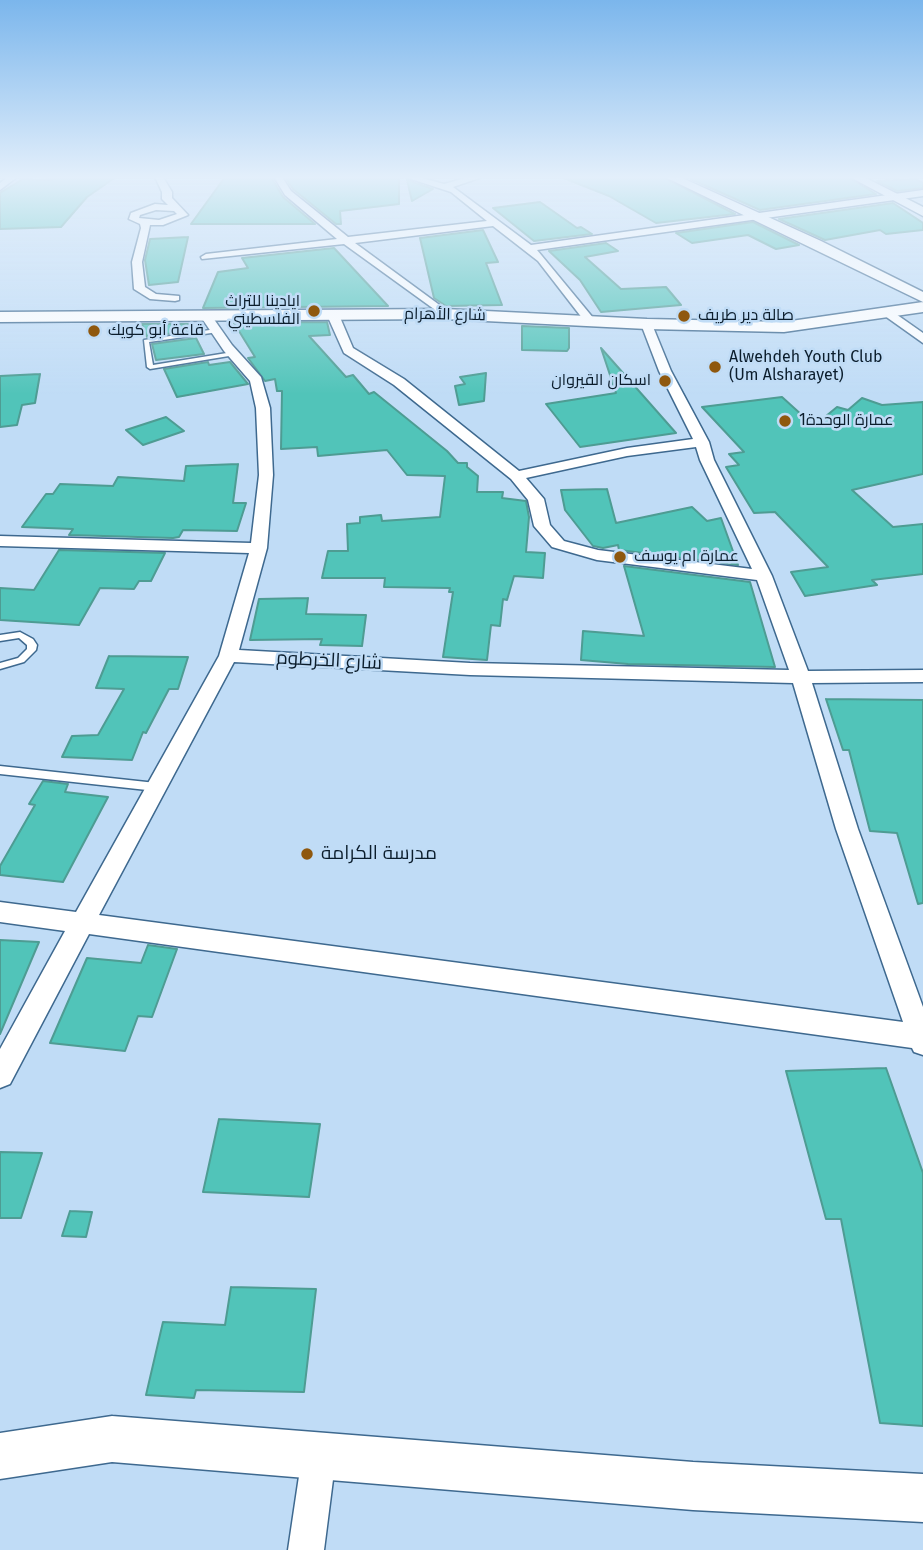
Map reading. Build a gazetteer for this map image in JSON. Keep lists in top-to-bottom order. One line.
{"streets":{"street":["شارع الأهرام","شارع الخرطوم"]},"places":["ايادينا للتراث الفلسطيني","صالة دير طريف","قاعة أبو كويك","Alwehdeh Youth Club (Um Alsharayet)","اسكان القيروان","عمارة الوحدة1","عمارة ام يوسف","مدرسة الكرامة"]}
